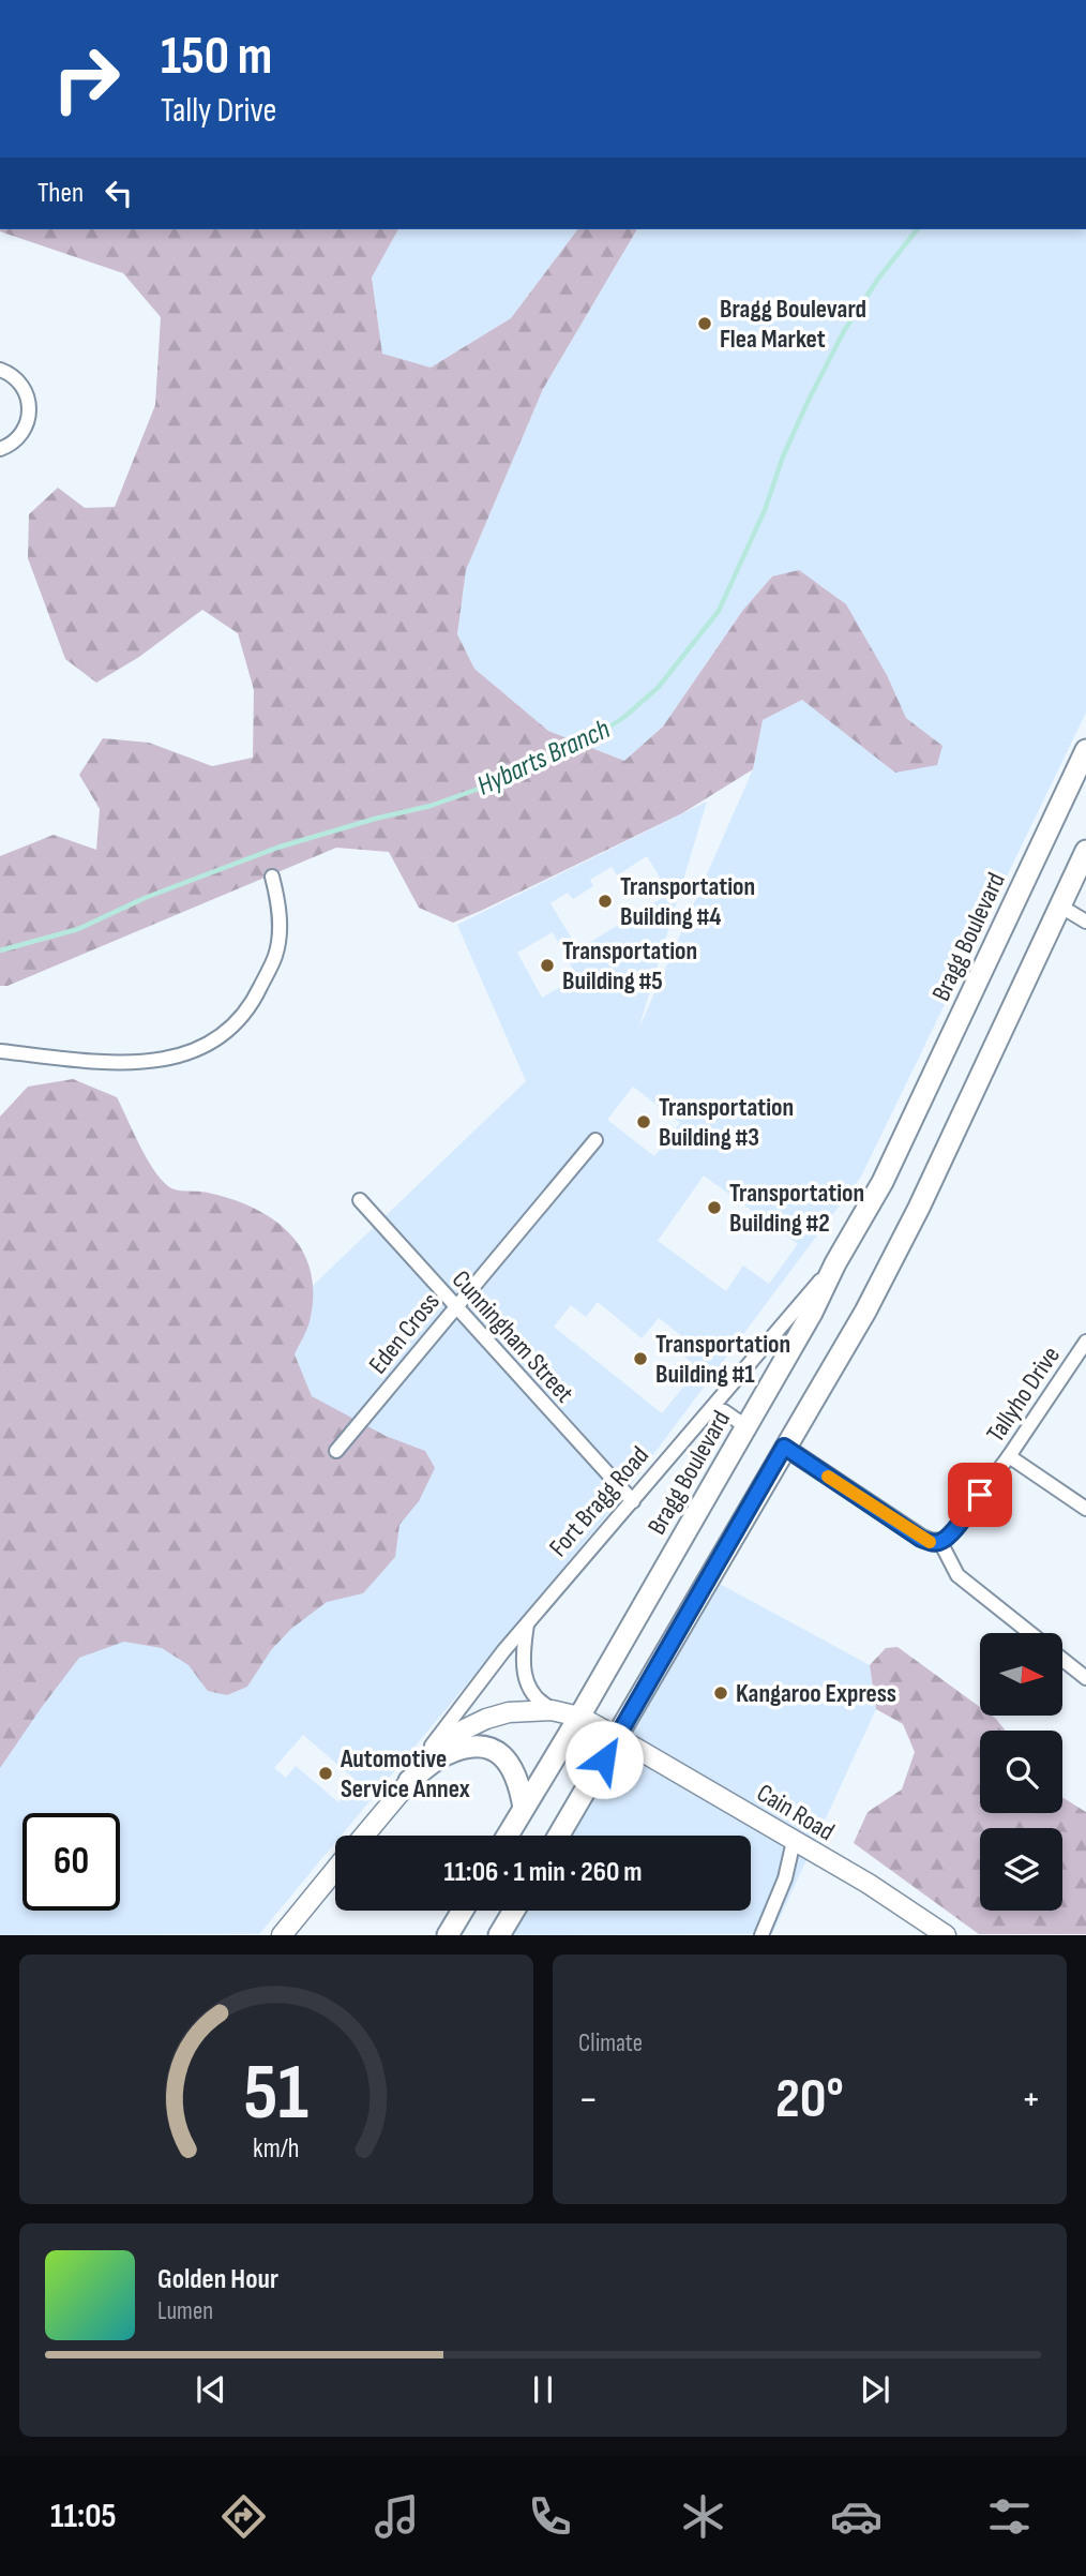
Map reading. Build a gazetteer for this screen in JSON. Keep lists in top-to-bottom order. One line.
{"streets":{"main road":["Bragg Boulevard","Fort Bragg Road","Cain Road"],"street":["Eden Cross","Cunningham Street","Tallyho Drive"]},"crossings":[["Bragg Boulevard","Fort Bragg Road"],["Eden Cross","Cunningham Street"],["Cunningham Street","Fort Bragg Road"],["Fort Bragg Road","Cain Road"]],"water":["Hybarts Branch"],"places":["Bragg Boulevard Flea Market","Transportation Building #4","Transportation Building #5","Transportation Building #3","Transportation Building #2","Transportation Building #1","Kangaroo Express","Automotive Service Annex"],"north":"right","page":{"turn":["150 m","Tally Drive"],"then":"Then","limit":"60","trip":"11:06 · 1 min · 260 m","tile":"Climate","heat":["−","20°","+"],"song":["Golden Hour","Lumen"],"tabs":"11:05","gauge":["51","km/h"]}}
